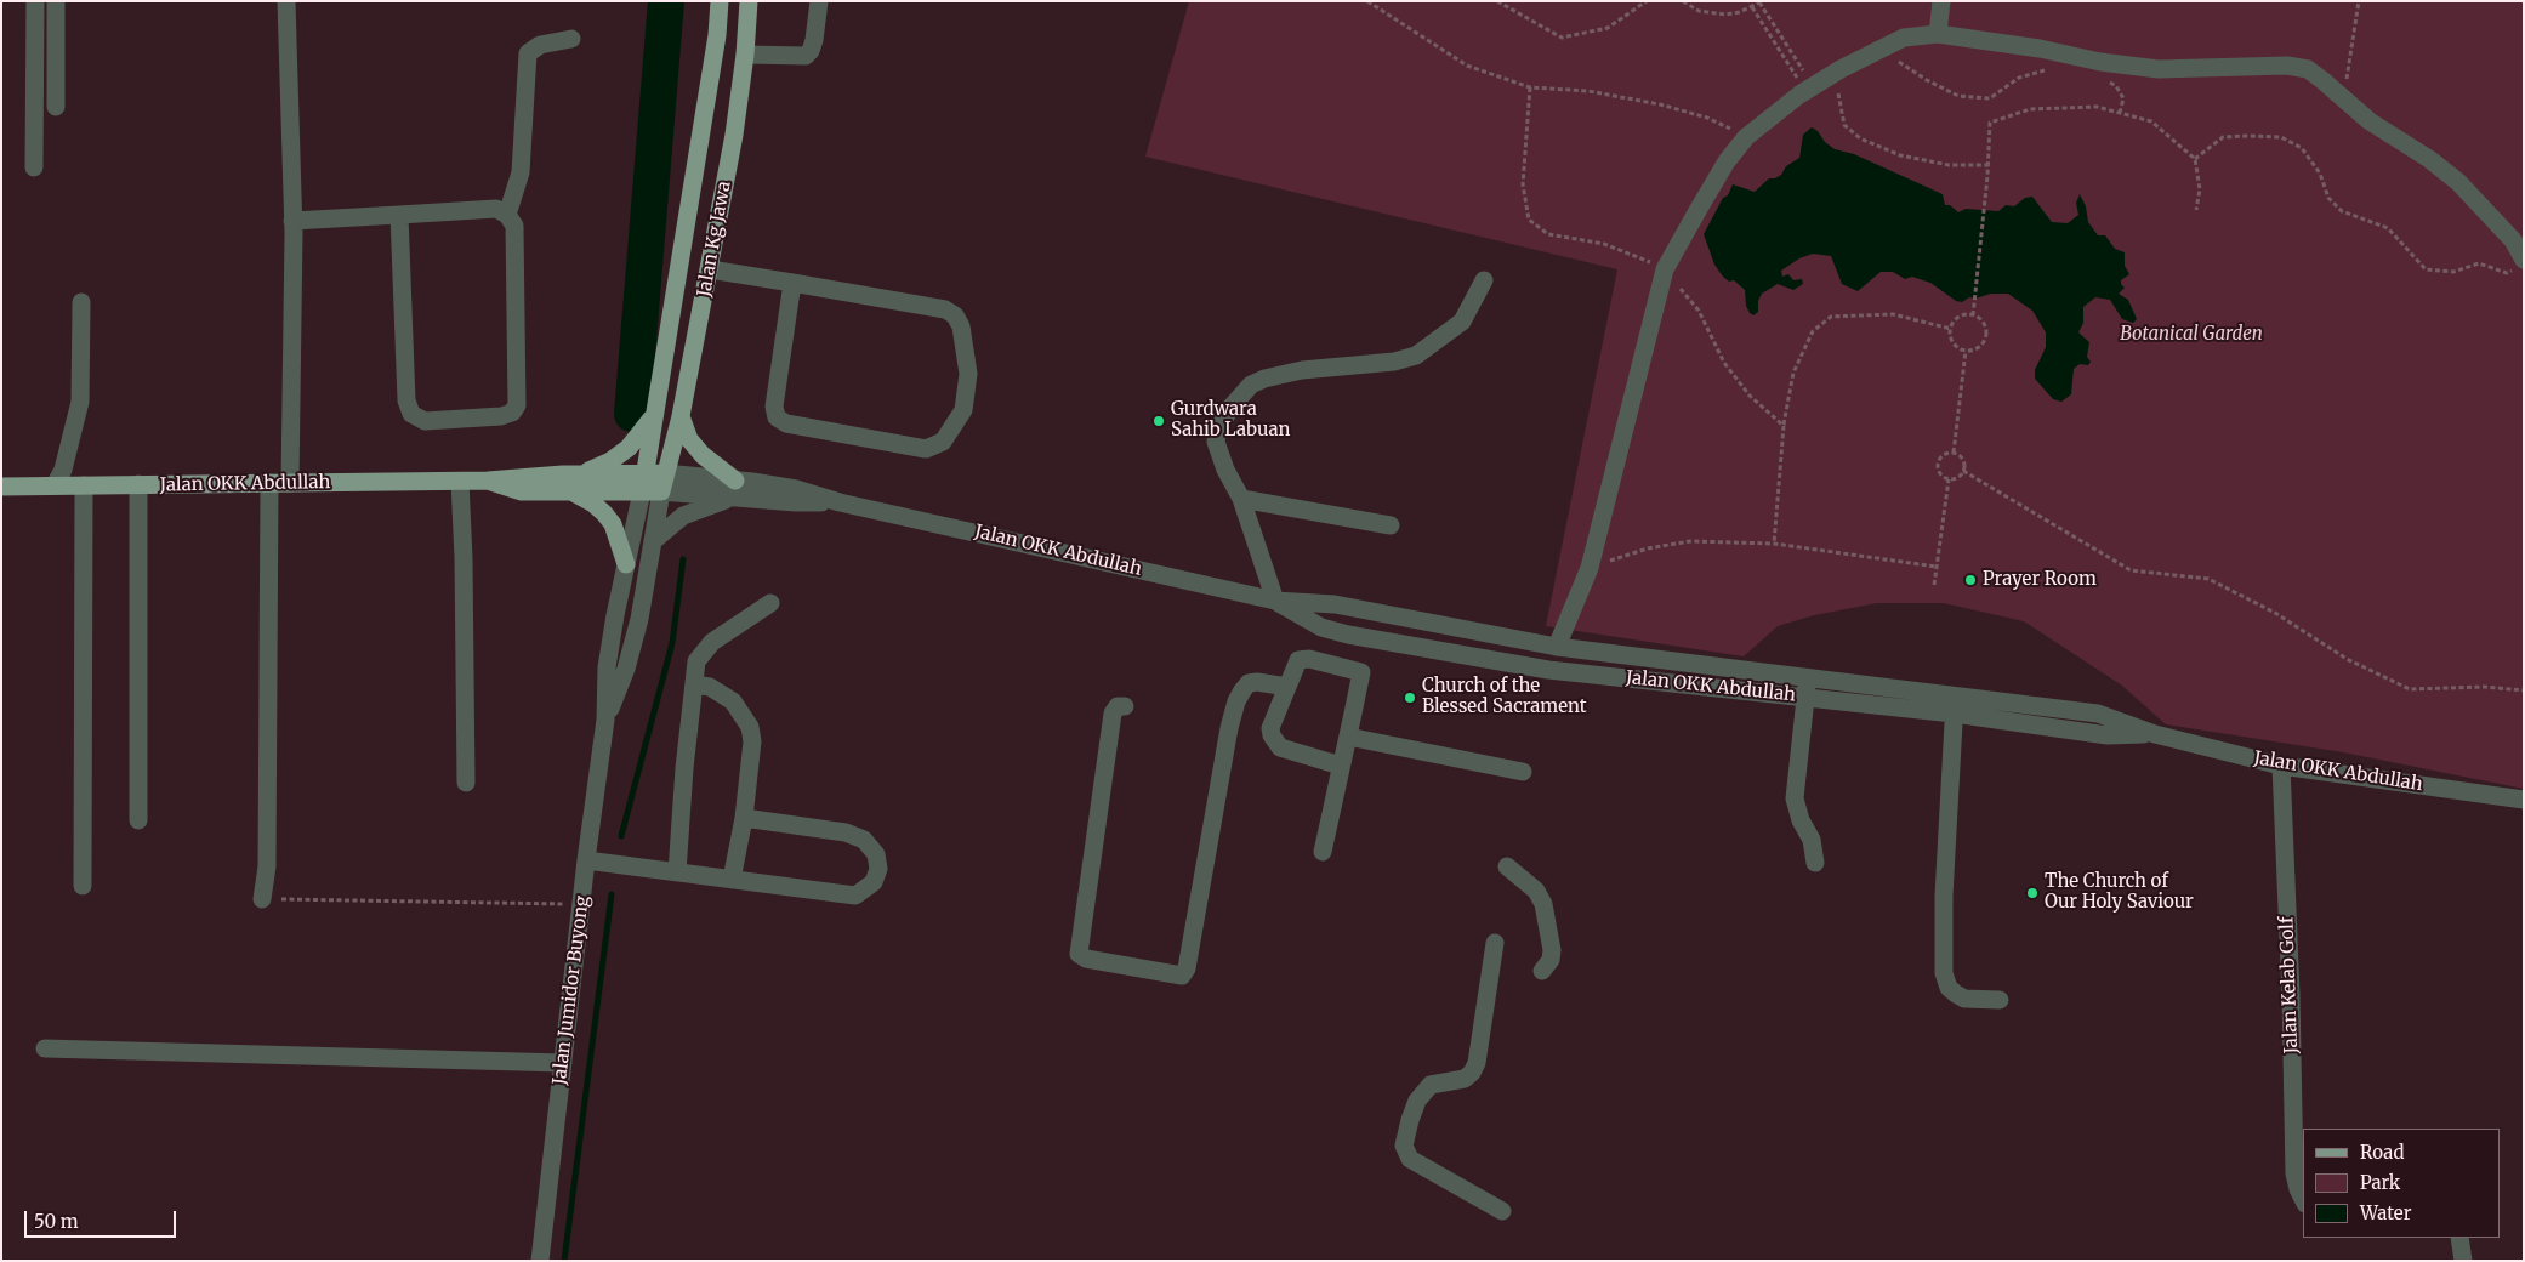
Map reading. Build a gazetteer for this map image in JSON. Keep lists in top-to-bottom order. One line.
{"streets":{"main road":["Jalan Kg Jawa","Jalan OKK Abdullah"],"street":["Jalan Kelab Golf","Jalan Jumidor Buyong"]},"crossings":[["Jalan Kg Jawa","Jalan OKK Abdullah"],["Jalan Kg Jawa","Jalan Jumidor Buyong"],["Jalan OKK Abdullah","Jalan Kelab Golf"],["Jalan OKK Abdullah","Jalan Jumidor Buyong"]],"parks":["Botanical Garden"],"places":["Gurdwara Sahib Labuan","Prayer Room","Church of the Blessed Sacrament","The Church of Our Holy Saviour"],"legend":["Road","Park","Water"],"scale_bar":"50 m"}
